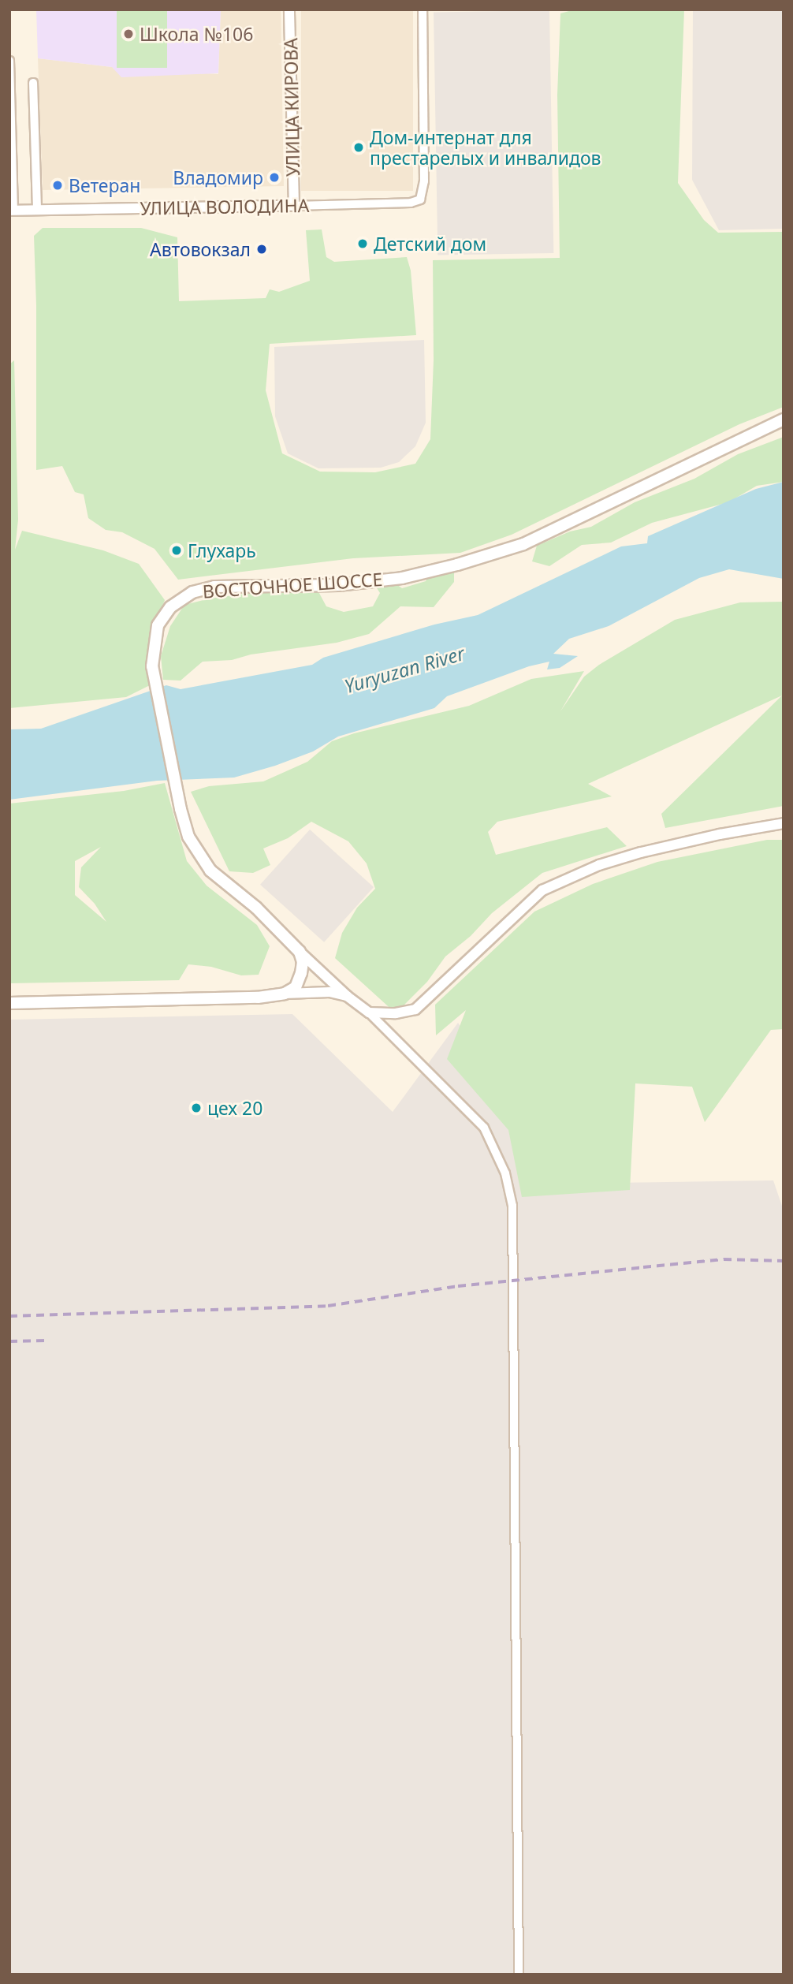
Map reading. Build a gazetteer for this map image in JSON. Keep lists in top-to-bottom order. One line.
{"streets":{"main road":["ВОСТОЧНОЕ ШОССЕ"],"street":["УЛИЦА КИРОВА","УЛИЦА ВОЛОДИНА"]},"crossings":[["УЛИЦА КИРОВА","УЛИЦА ВОЛОДИНА"]],"water":["Yuryuzan River"],"places":["Школа №106","Дом-интернат для престарелых и инвалидов","Владомир","Ветеран","Детский дом","Автовокзал","Глухарь","цех 20"]}
